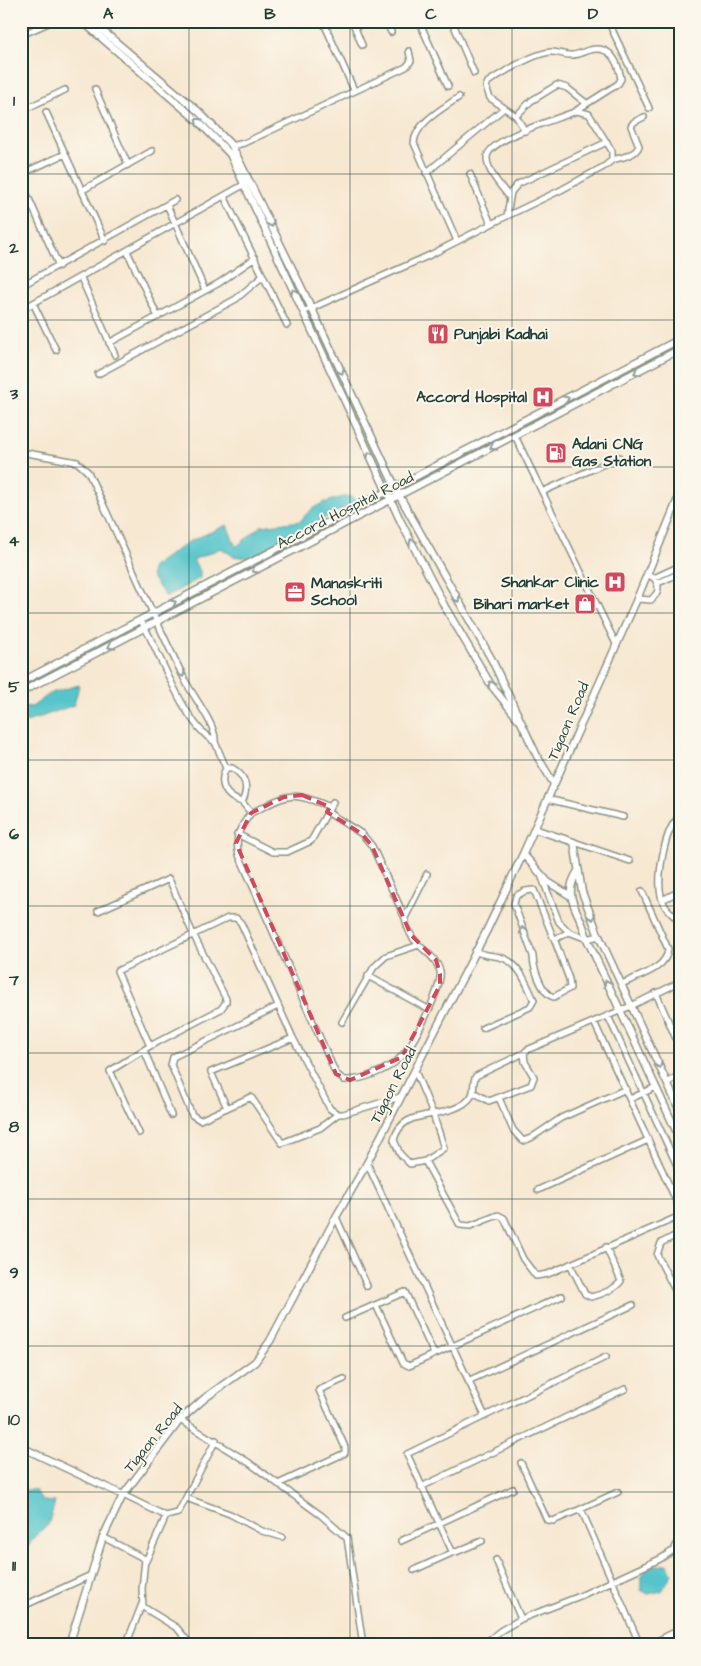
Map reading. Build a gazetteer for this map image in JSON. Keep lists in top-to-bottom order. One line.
{"streets":{"street":["Accord Hospital Road","Tigaon Road"]},"places":{"restaurant":["Punjabi Kadhai"],"hospital":["Accord Hospital","Shankar Clinic"],"fuel station":["Adani CNG Gas Station"],"office":["Manaskriti School"],"shop":["Bihari market"]},"grid":{"columns":["A","B","C","D"],"rows":["1","2","3","4","5","6","7","8","9","10","11"]}}
